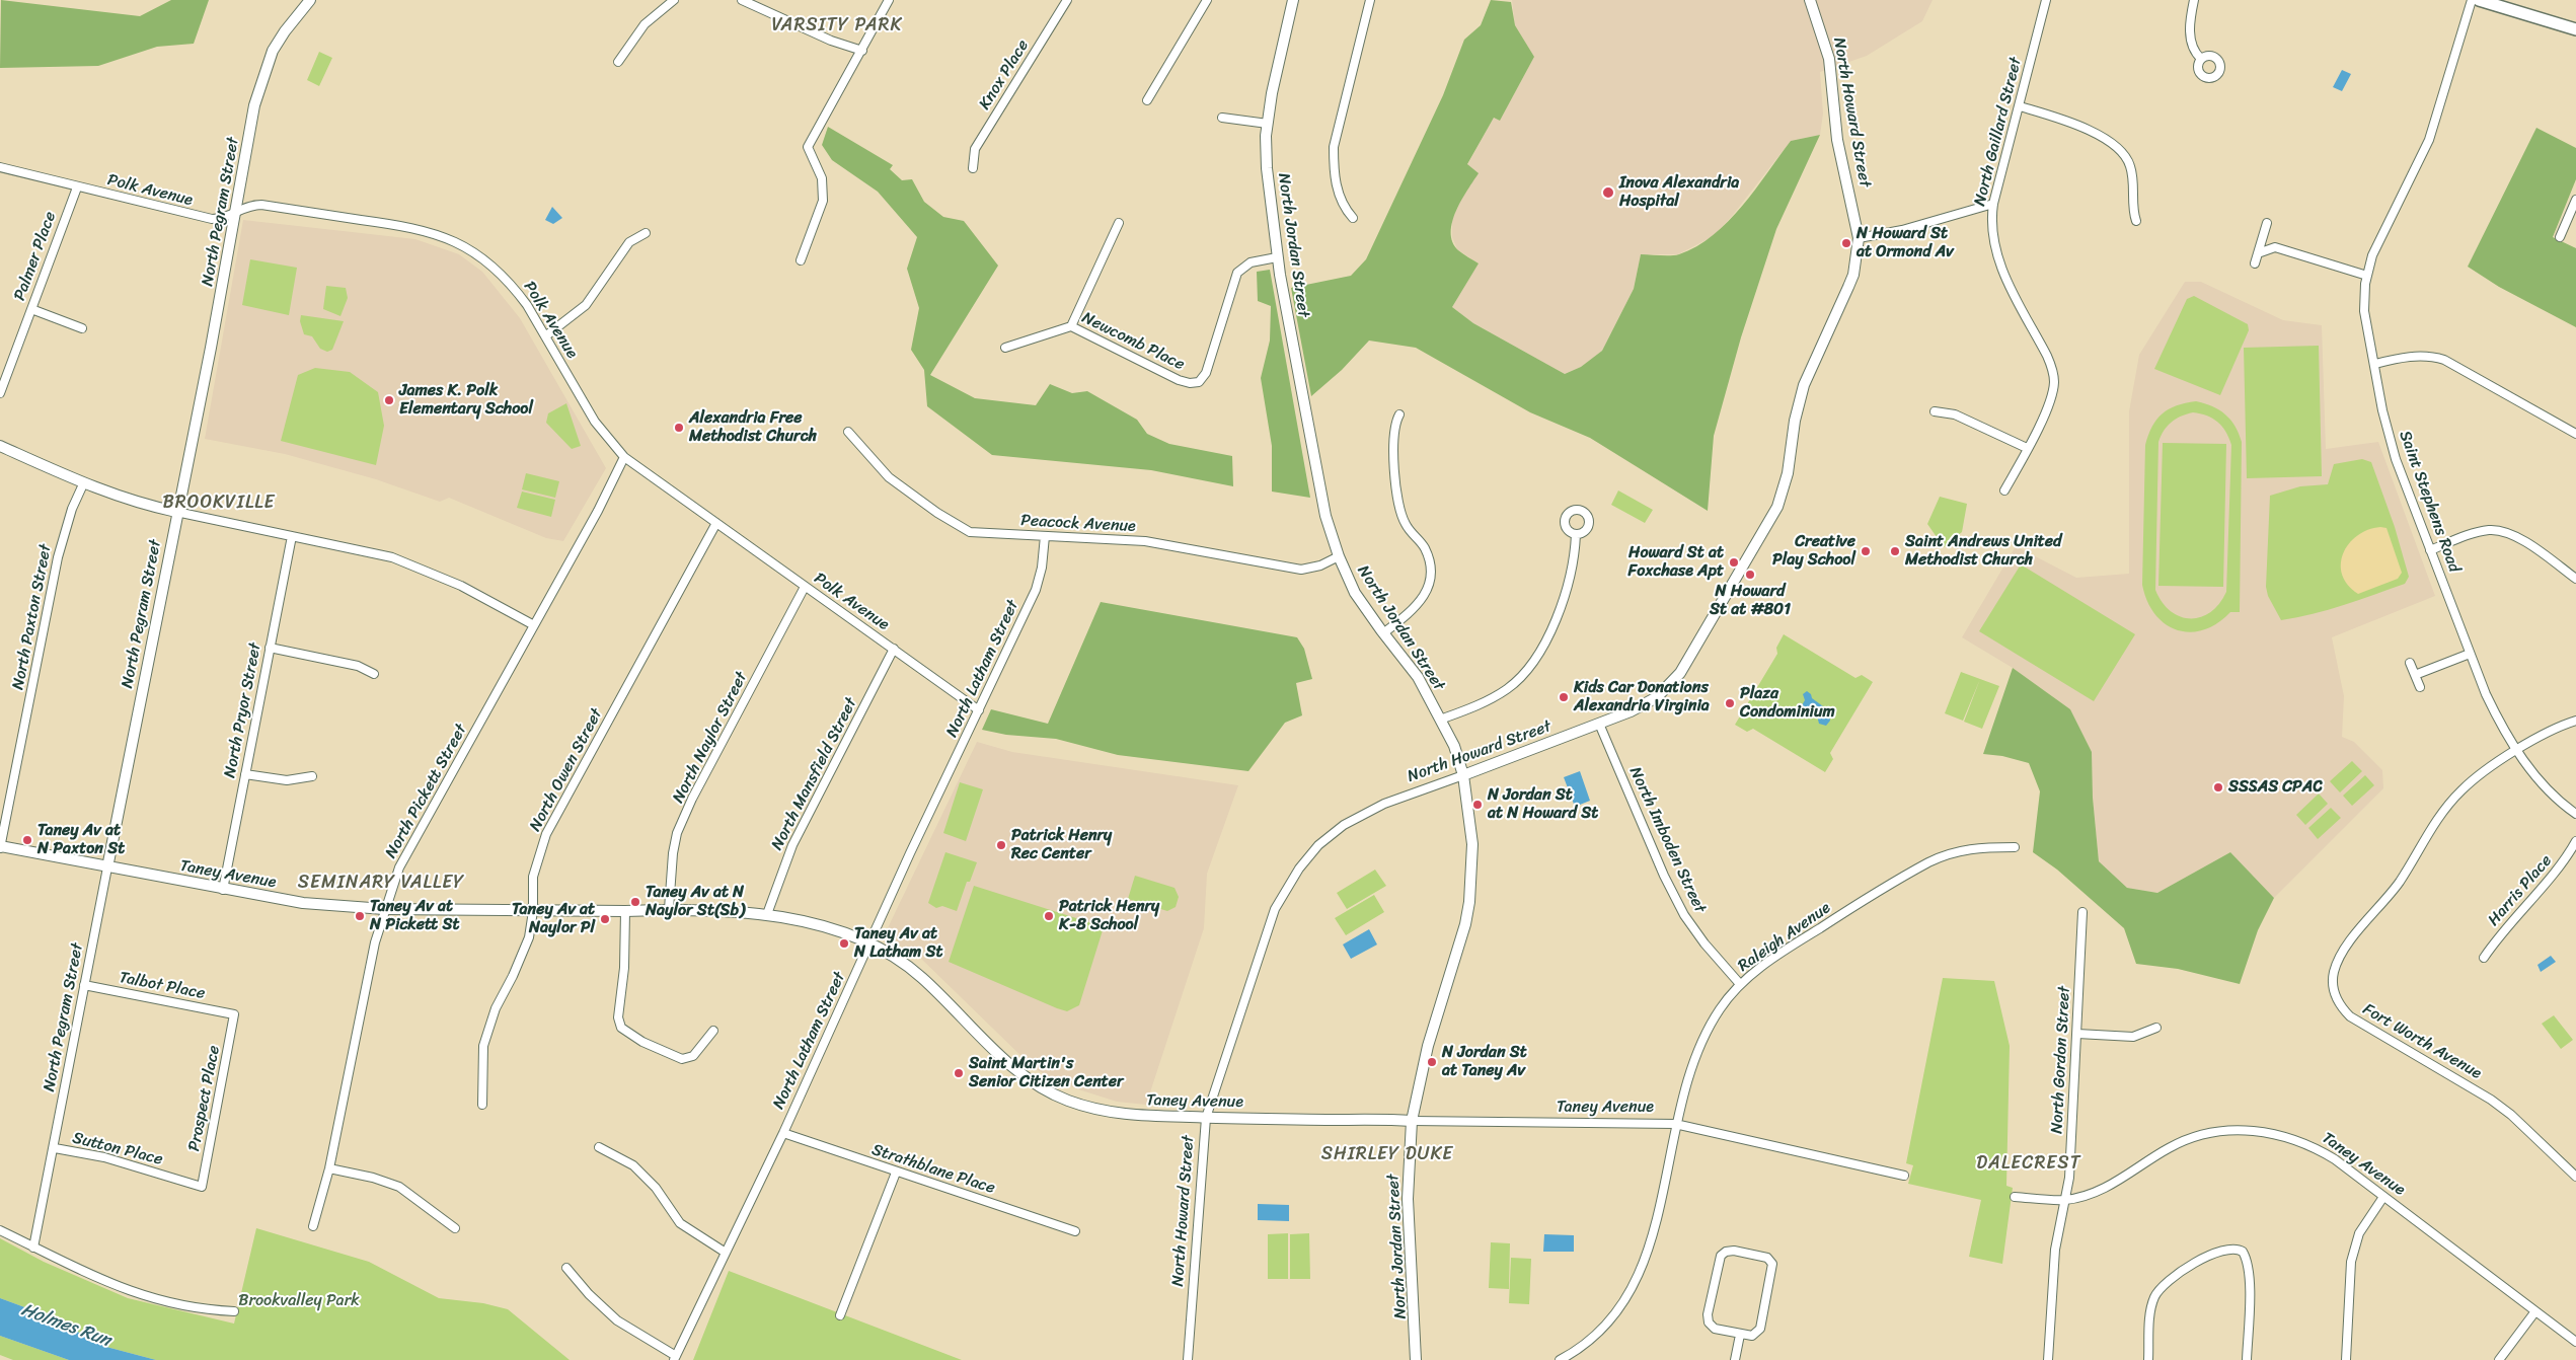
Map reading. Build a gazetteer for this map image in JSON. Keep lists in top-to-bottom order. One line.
{"streets":{"street":["Knox Place","North Howard Street","North Gaillard Street","Polk Avenue","North Pegram Street","North Jordan Street","Palmer Place","Newcomb Place","Saint Stephens Road","Peacock Avenue","North Paxton Street","North Latham Street","North Pryor Street","North Naylor Street","North Owen Street","North Mansfield Street","North Pickett Street","North Imboden Street","Taney Avenue","Harris Place","Raleigh Avenue","Talbot Place","Fort Worth Avenue","North Gordon Street","Prospect Place","Sutton Place","Strathblane Place"]},"crossings":[["North Howard Street","North Jordan Street"],["North Howard Street","North Imboden Street"],["North Howard Street","Taney Avenue"],["Polk Avenue","North Pegram Street"],["Polk Avenue","Palmer Place"],["Polk Avenue","North Latham Street"],["Polk Avenue","North Naylor Street"],["Polk Avenue","North Owen Street"],["Polk Avenue","North Mansfield Street"],["Polk Avenue","North Pickett Street"],["North Pegram Street","Taney Avenue"],["North Pegram Street","Talbot Place"],["North Pegram Street","Sutton Place"],["North Jordan Street","Newcomb Place"],["North Jordan Street","Peacock Avenue"],["North Jordan Street","Taney Avenue"],["Saint Stephens Road","Fort Worth Avenue"],["Peacock Avenue","North Latham Street"],["North Paxton Street","Taney Avenue"],["North Latham Street","Taney Avenue"],["North Latham Street","Strathblane Place"],["North Pryor Street","Taney Avenue"],["North Naylor Street","Taney Avenue"],["North Owen Street","Taney Avenue"],["North Mansfield Street","Taney Avenue"],["North Pickett Street","Taney Avenue"],["North Imboden Street","Raleigh Avenue"],["Taney Avenue","Raleigh Avenue"],["Taney Avenue","North Gordon Street"],["Talbot Place","Prospect Place"],["Prospect Place","Sutton Place"]],"districts":["VARSITY PARK","BROOKVILLE","SEMINARY VALLEY","SHIRLEY DUKE","DALECREST"],"water":["Holmes Run"],"parks":["Brookvalley Park"],"places":["Inova Alexandria Hospital","N Howard St at Ormond Av","James K. Polk Elementary School","Alexandria Free Methodist Church","Creative Play School","Saint Andrews United Methodist Church","Howard St at Foxchase Apt","N Howard St at #801","Kids Car Donations Alexandria Virginia","Plaza Condominium","SSSAS CPAC","N Jordan St at N Howard St","Taney Av at N Paxton St","Patrick Henry Rec Center","Taney Av at N Naylor St(Sb)","Taney Av at N Pickett St","Patrick Henry K-8 School","Taney Av at Naylor Pl","Taney Av at N Latham St","N Jordan St at Taney Av","Saint Martin's Senior Citizen Center"]}
